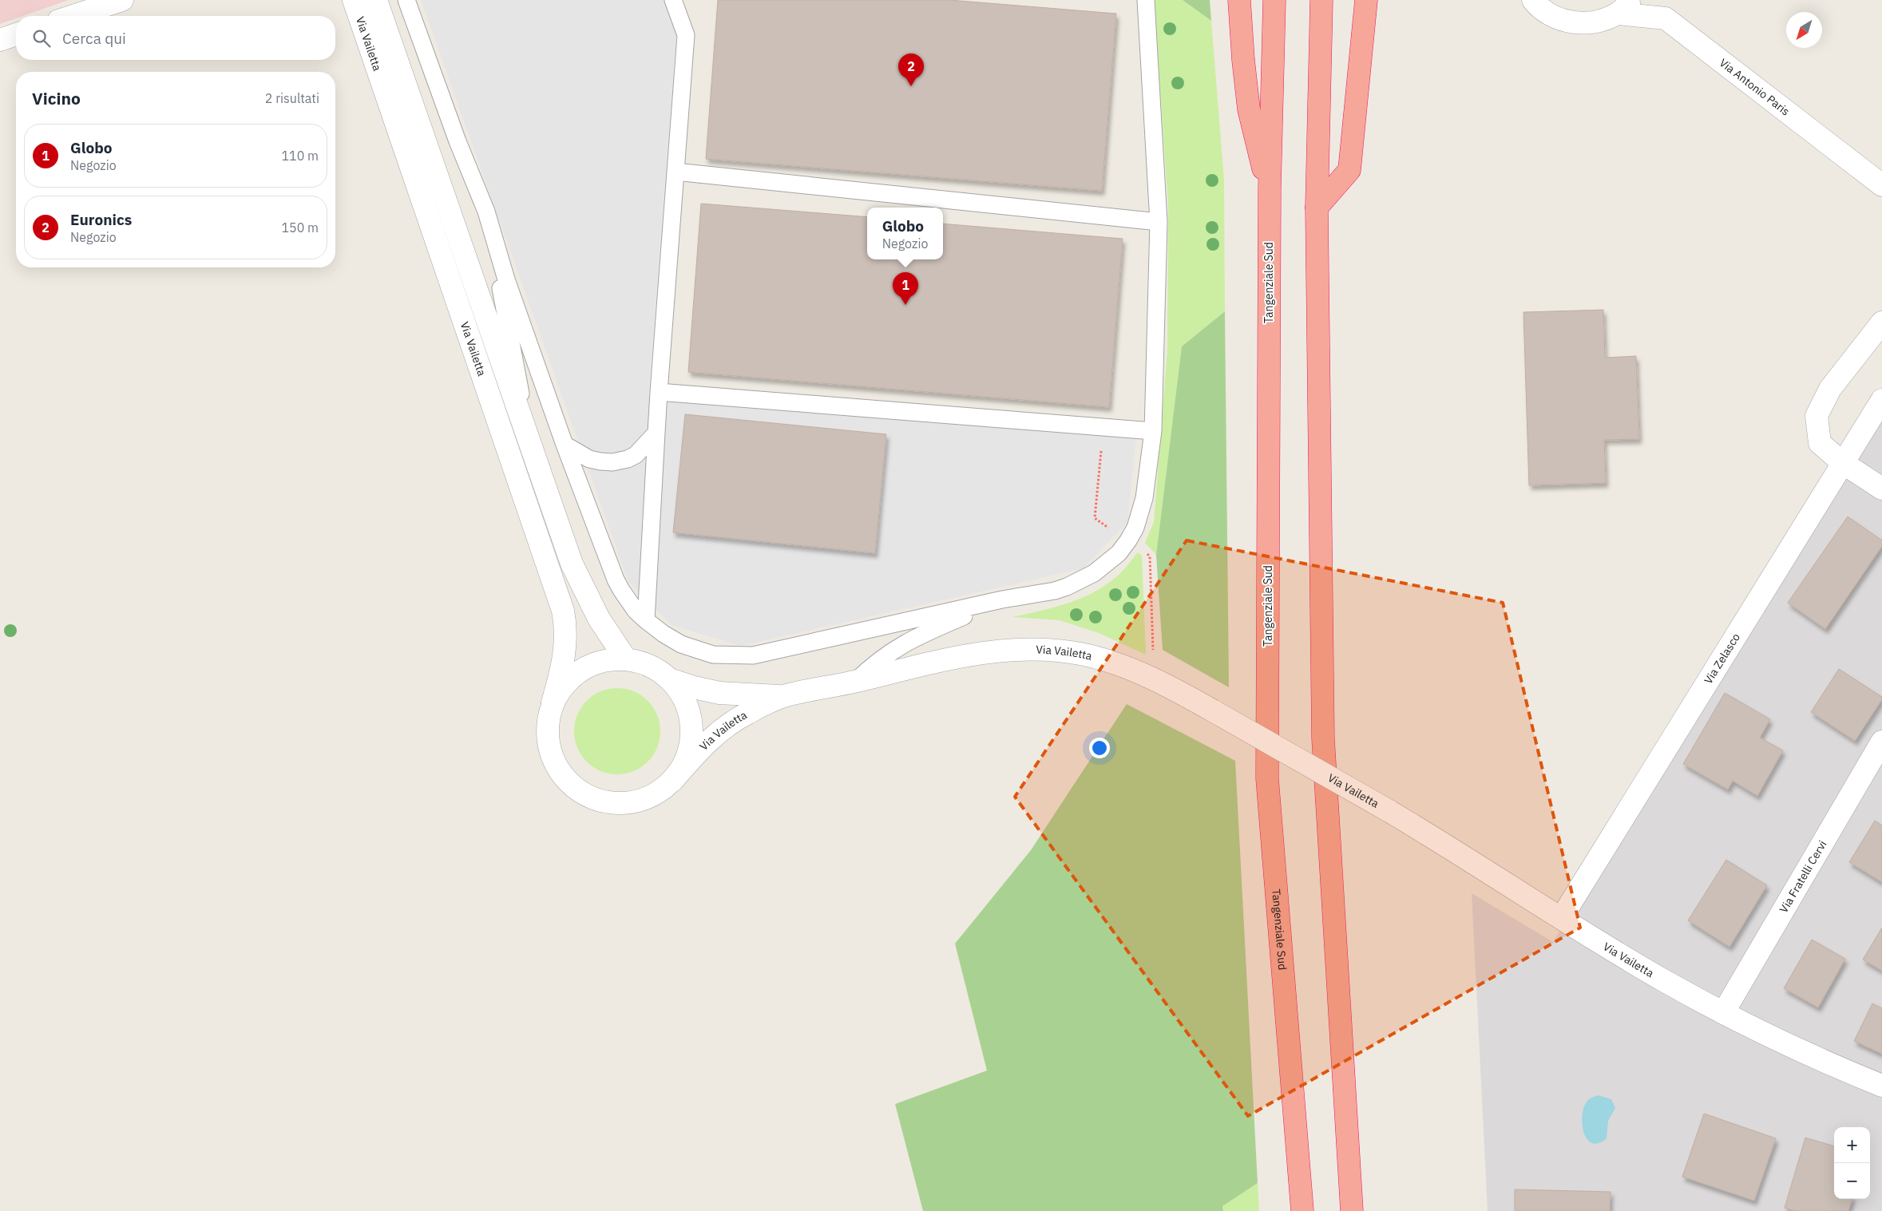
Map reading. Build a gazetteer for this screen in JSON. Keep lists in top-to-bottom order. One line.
{"streets":{"highway":["Tangenziale Sud"],"street":["Via Vailetta","Via Antonio Paris","Via Zelasco","Via Fratelli Cervi"]},"crossings":[["Via Vailetta","Via Zelasco"],["Via Vailetta","Via Fratelli Cervi"]],"north":"bottom left","page":{"search":"Cerca qui","pins":["2","1"],"heading":["Vicino","2 risultati"],"list":[{"mark":"1","name":"Globo","note":"Negozio","value":"110 m"},{"mark":"2","name":"Euronics","note":"Negozio","value":"150 m"}],"popup":["Globo","Negozio"],"map_buttons":["+","−"]}}
